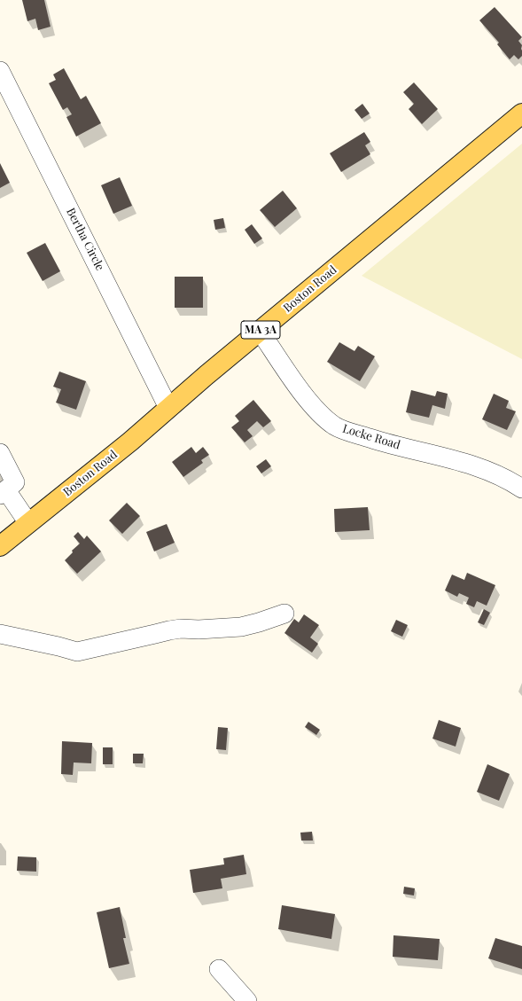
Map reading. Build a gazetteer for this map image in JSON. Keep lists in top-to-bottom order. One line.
{"streets":{"main road":["Boston Road","MA 3A"],"street":["Bertha Circle","Locke Road"]},"crossings":[["Bertha Circle","Boston Road"],["Boston Road","Locke Road"]]}
